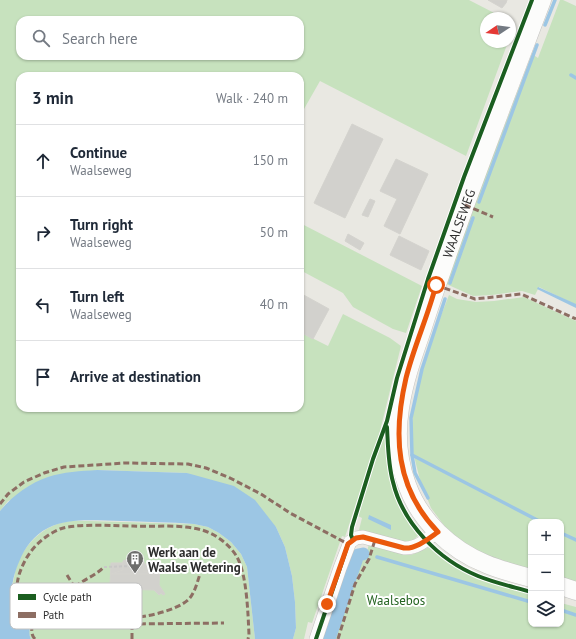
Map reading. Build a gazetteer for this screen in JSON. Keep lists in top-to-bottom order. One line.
{"streets":{"street":["WAALSEWEG"]},"parks":["Waalsebos"],"places":{"building":["Werk aan de Waalse Wetering"]},"legend":["Cycle path","Path"],"north":"left","page":{"search":"Search here","heading":["3 min","Walk · 240 m"],"list":[["Continue","Waalseweg","150 m"],["Turn right","Waalseweg","50 m"],["Turn left","Waalseweg","40 m"],"Arrive at destination"],"map_buttons":["+","−"]}}
